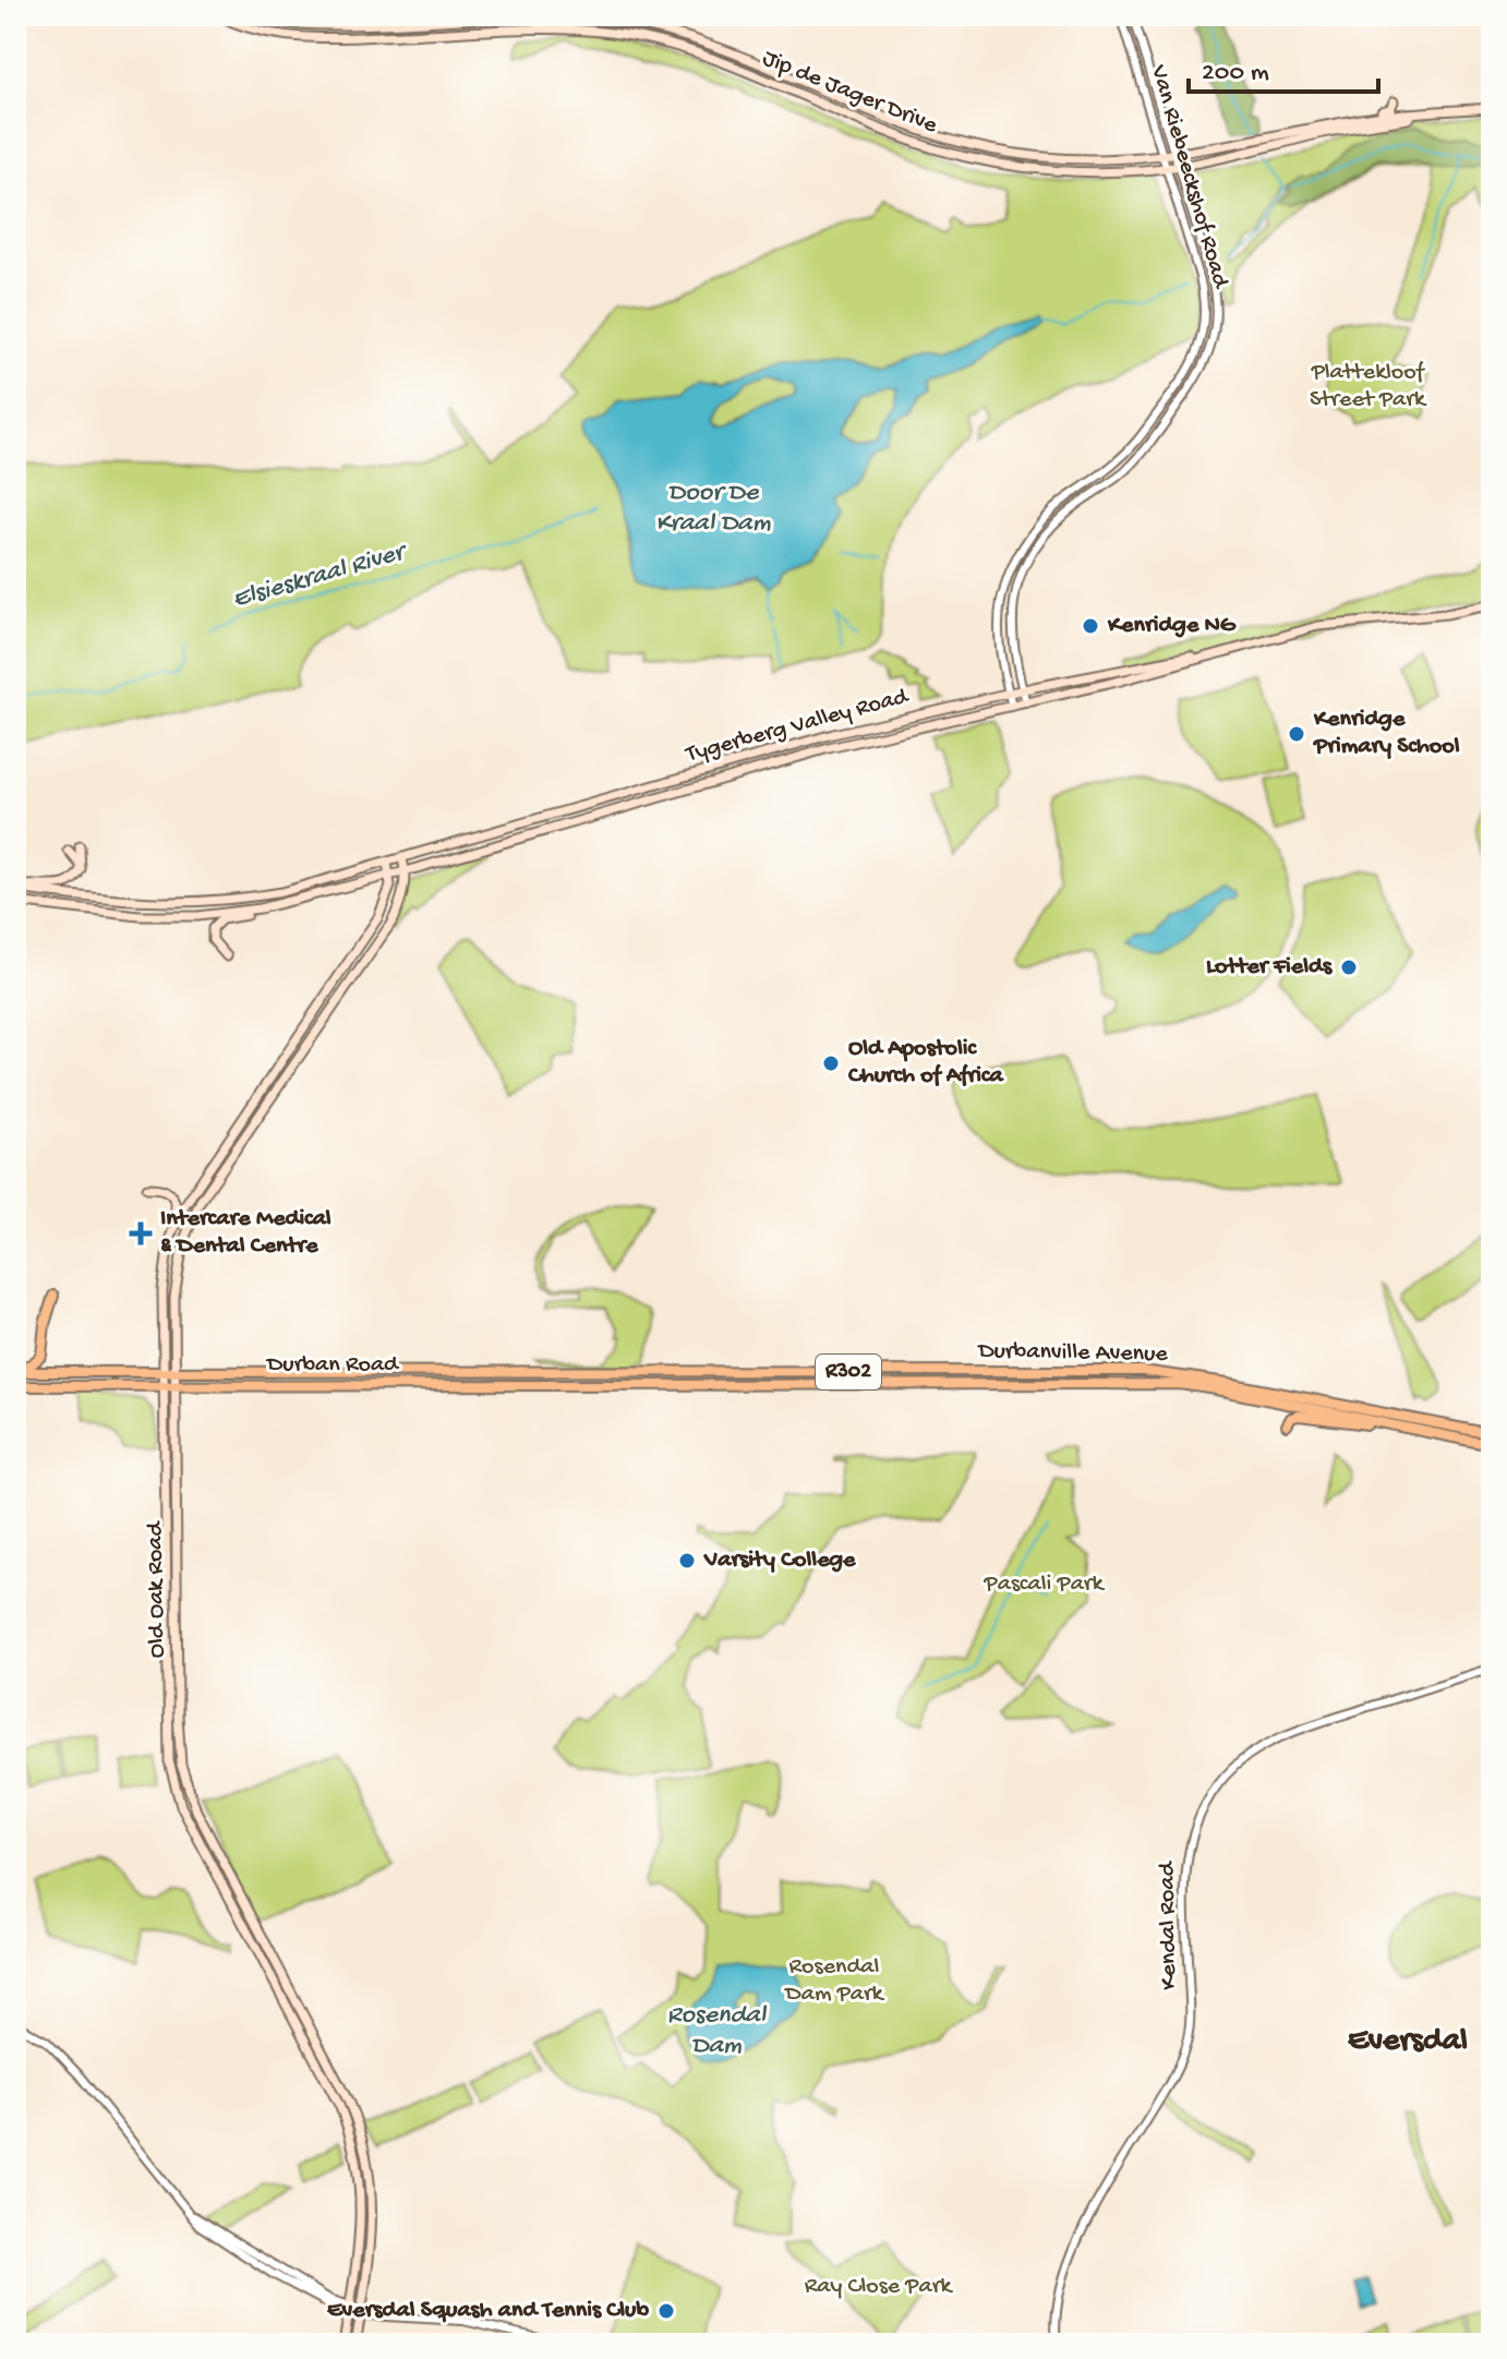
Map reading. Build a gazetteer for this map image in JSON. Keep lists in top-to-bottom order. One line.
{"streets":{"main road":["Jip de Jager Drive","Tygerberg Valley Road","Durbanville Avenue","Durban Road","R302","Old Oak Road"],"street":["Van Riebeeckshof Road","Kendal Road"]},"crossings":[["Jip de Jager Drive","Van Riebeeckshof Road"],["Van Riebeeckshof Road","Tygerberg Valley Road"],["Tygerberg Valley Road","Old Oak Road"],["Durbanville Avenue","Durban Road"],["Durban Road","Old Oak Road"]],"districts":["Eversdal"],"water":["Door De Kraal Dam","Elsieskraal River","Rosendal Dam"],"parks":["Plattekloof Street Park","Pascali Park","Rosendal Dam Park","Ray Close Park"],"places":{"other":["Kenridge NG","Kenridge Primary School","Lotter Fields","Old Apostolic Church of Africa","Varsity College","Eversdal Squash and Tennis Club"],"health":["Intercare Medical & Dental Centre"]},"scale_bar":"200 m"}
